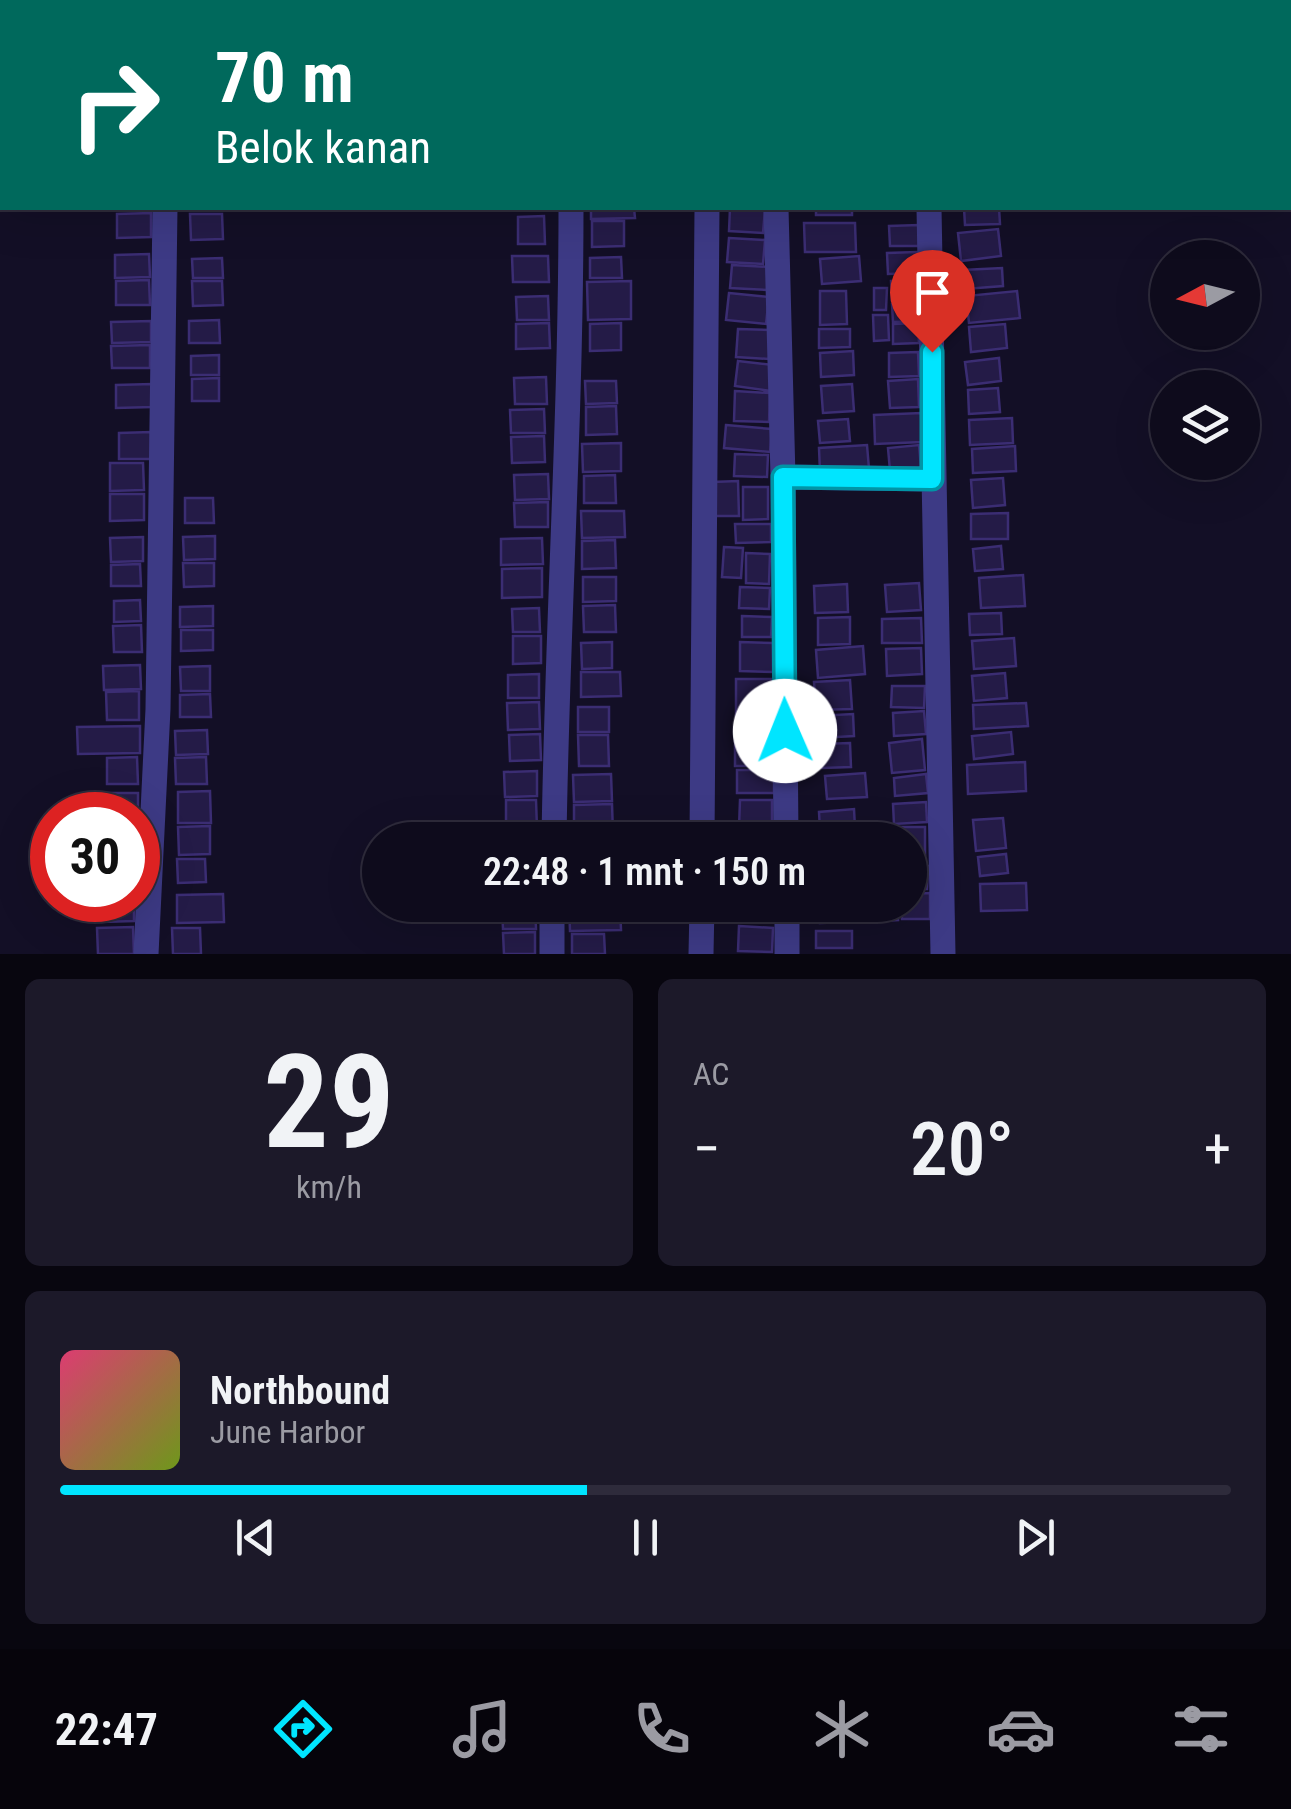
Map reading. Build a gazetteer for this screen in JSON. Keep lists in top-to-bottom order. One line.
{"north":"left","page":{"turn":["70 m","Belok kanan"],"limit":"30","trip":"22:48 · 1 mnt · 150 m","tile":[["29","km/h"],"AC"],"heat":["−","20°","+"],"song":["Northbound","June Harbor"],"tabs":"22:47"}}
